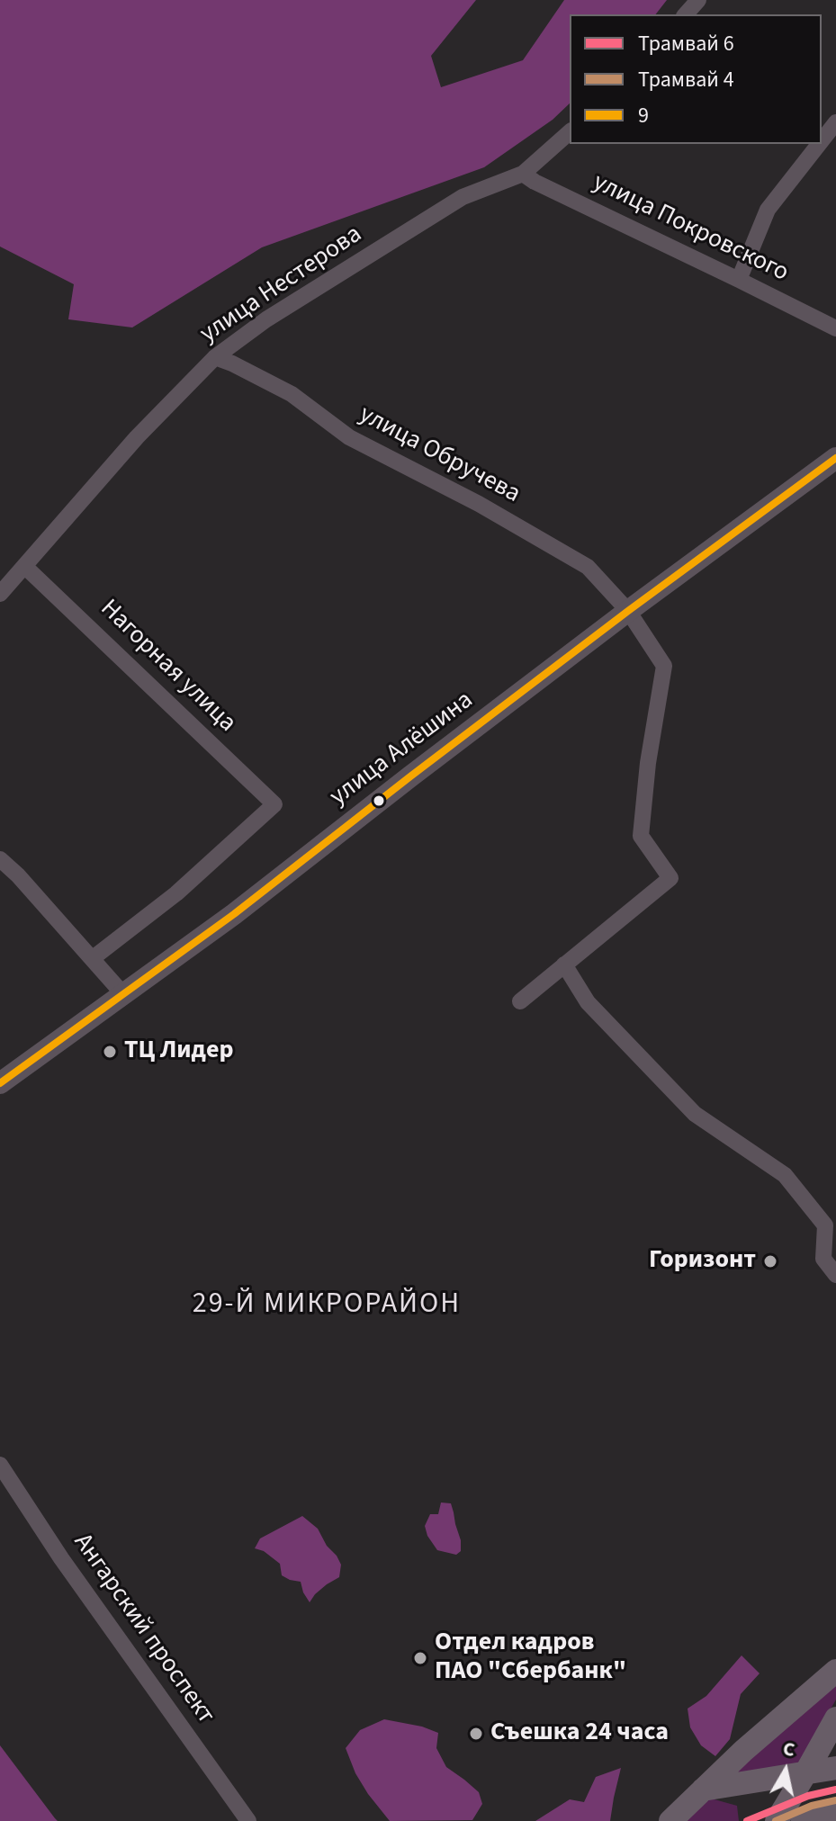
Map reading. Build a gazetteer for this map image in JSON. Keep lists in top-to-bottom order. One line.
{"streets":{"street":["улица Покровского","улица Нестерова","улица Обручева","Нагорная улица","улица Алёшина","Ангарский проспект"]},"crossings":[["улица Покровского","улица Нестерова"],["улица Нестерова","улица Обручева"],["улица Нестерова","Нагорная улица"],["улица Обручева","улица Алёшина"]],"districts":["29-Й МИКРОРАЙОН"],"places":["ТЦ Лидер","Горизонт","Отдел кадров ПАО \"Сбербанк\"","Съешка 24 часа"],"lines":["transit line 9","tram line 6","tram line 4"],"legend":["Трамвай 6","Трамвай 4","9"],"north":"top"}
